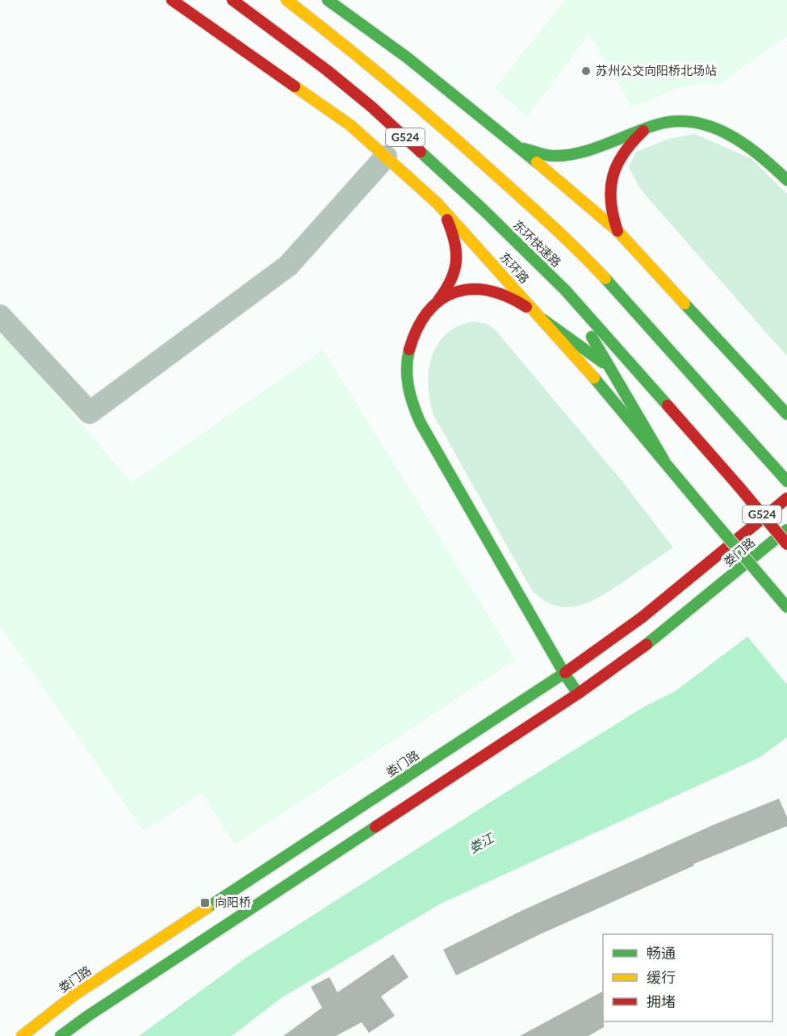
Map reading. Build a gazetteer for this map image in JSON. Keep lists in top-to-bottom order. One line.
{"streets":{"main road":["G524","东环快速路","东环路","娄门路"]},"water":["娄江"],"places":{"other":["苏州公交向阳桥北场站"],"transit":["向阳桥"]},"legend":["畅通","缓行","拥堵"]}
